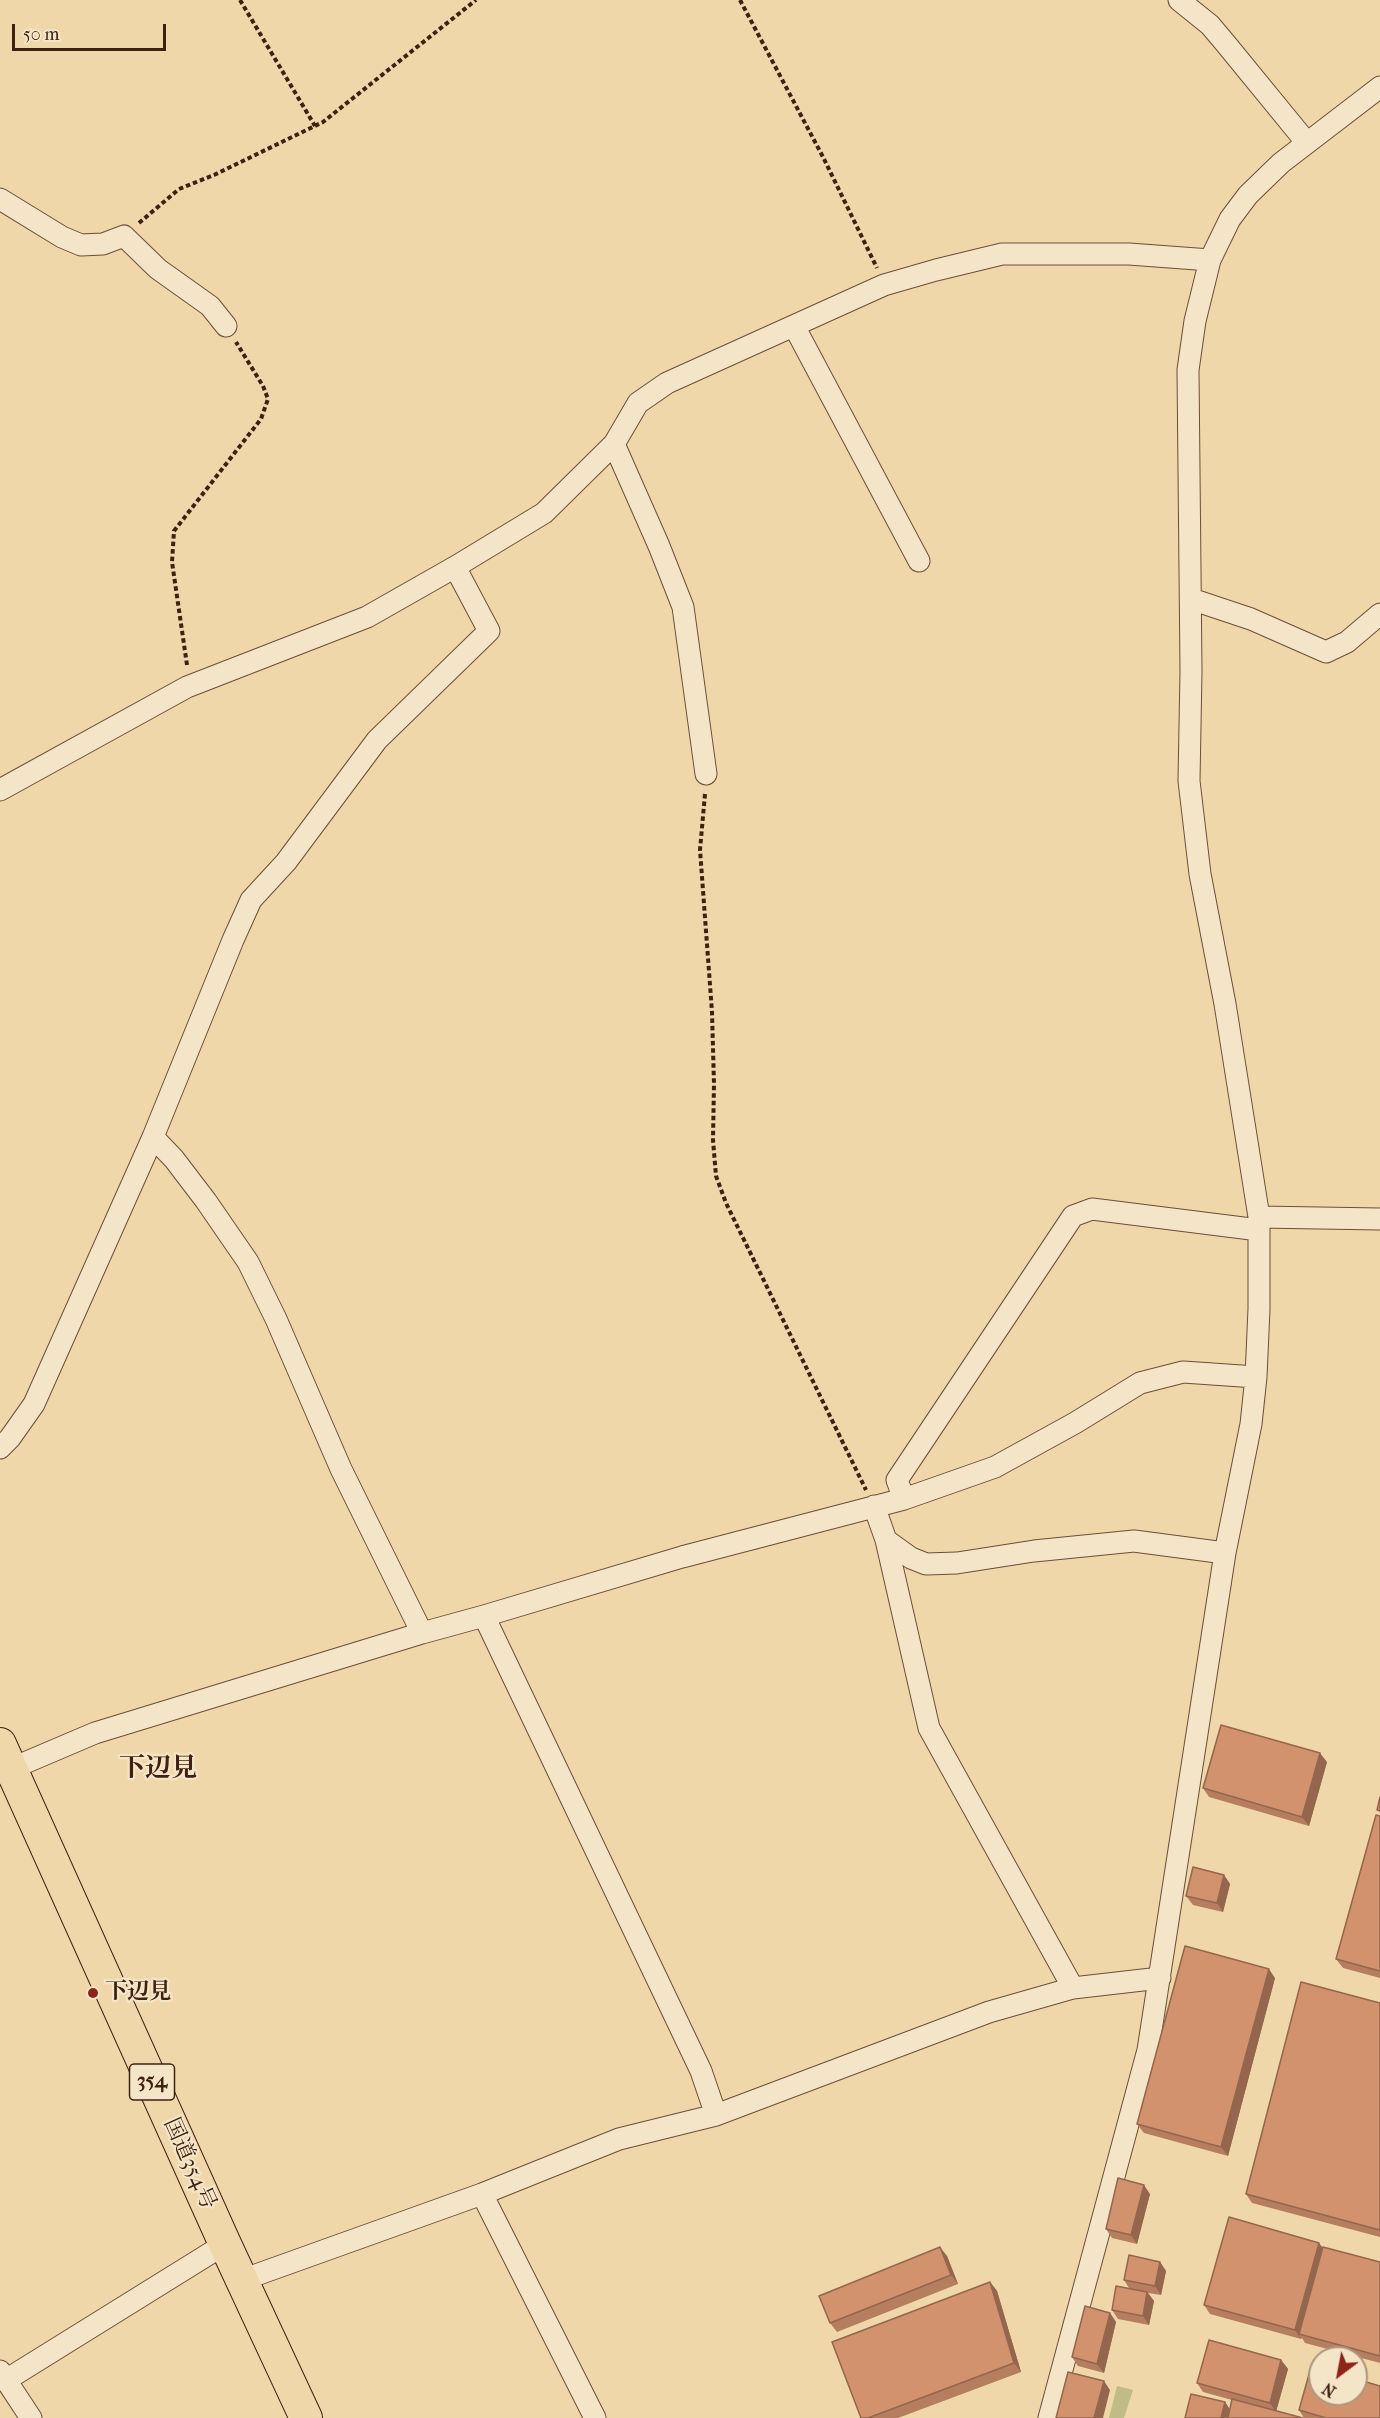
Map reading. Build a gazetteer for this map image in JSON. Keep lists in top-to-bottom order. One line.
{"streets":{"highway":["354","国道354号"]},"districts":["下辺見"],"places":["下辺見"],"scale_bar":"50 m","north":"bottom left"}
